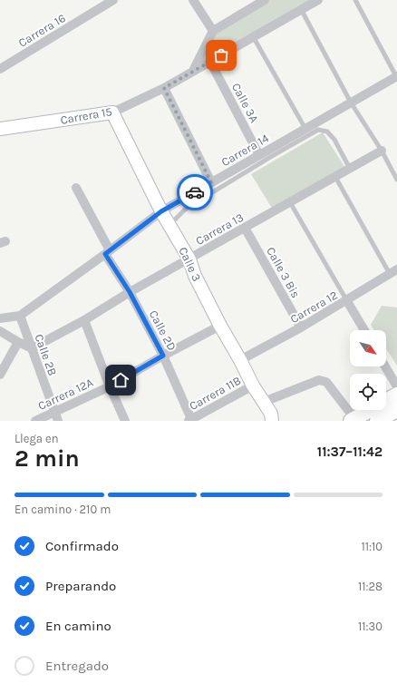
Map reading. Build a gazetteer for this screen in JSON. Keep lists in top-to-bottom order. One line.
{"streets":{"main road":["Carrera 15","Calle 3"],"street":["Carrera 16","Calle 3A","Carrera 14","Carrera 13","Calle 3 Bis","Carrera 12","Calle 2D","Calle 2B","Carrera 11B","Carrera 12A"]},"crossings":[["Calle 3A","Carrera 15"],["Calle 3A","Carrera 14"],["Carrera 15","Calle 3"],["Carrera 14","Calle 3"],["Carrera 14","Calle 2D"],["Carrera 14","Calle 2B"],["Carrera 13","Calle 3"],["Carrera 13","Calle 3 Bis"],["Carrera 13","Calle 2D"],["Carrera 13","Calle 2B"],["Calle 3","Carrera 12"],["Calle 3","Carrera 11B"],["Calle 3","Carrera 12A"],["Calle 3 Bis","Carrera 12"],["Calle 2D","Carrera 11B"],["Calle 2D","Carrera 12A"],["Calle 2B","Carrera 12A"]],"north":"bottom right","page":{"heading":["2 min","Llega en","11:37–11:42"],"bar":"En camino · 210 m","list":[["Confirmado","11:10"],["Preparando","11:28"],["En camino","11:30"],"Entregado"]}}
